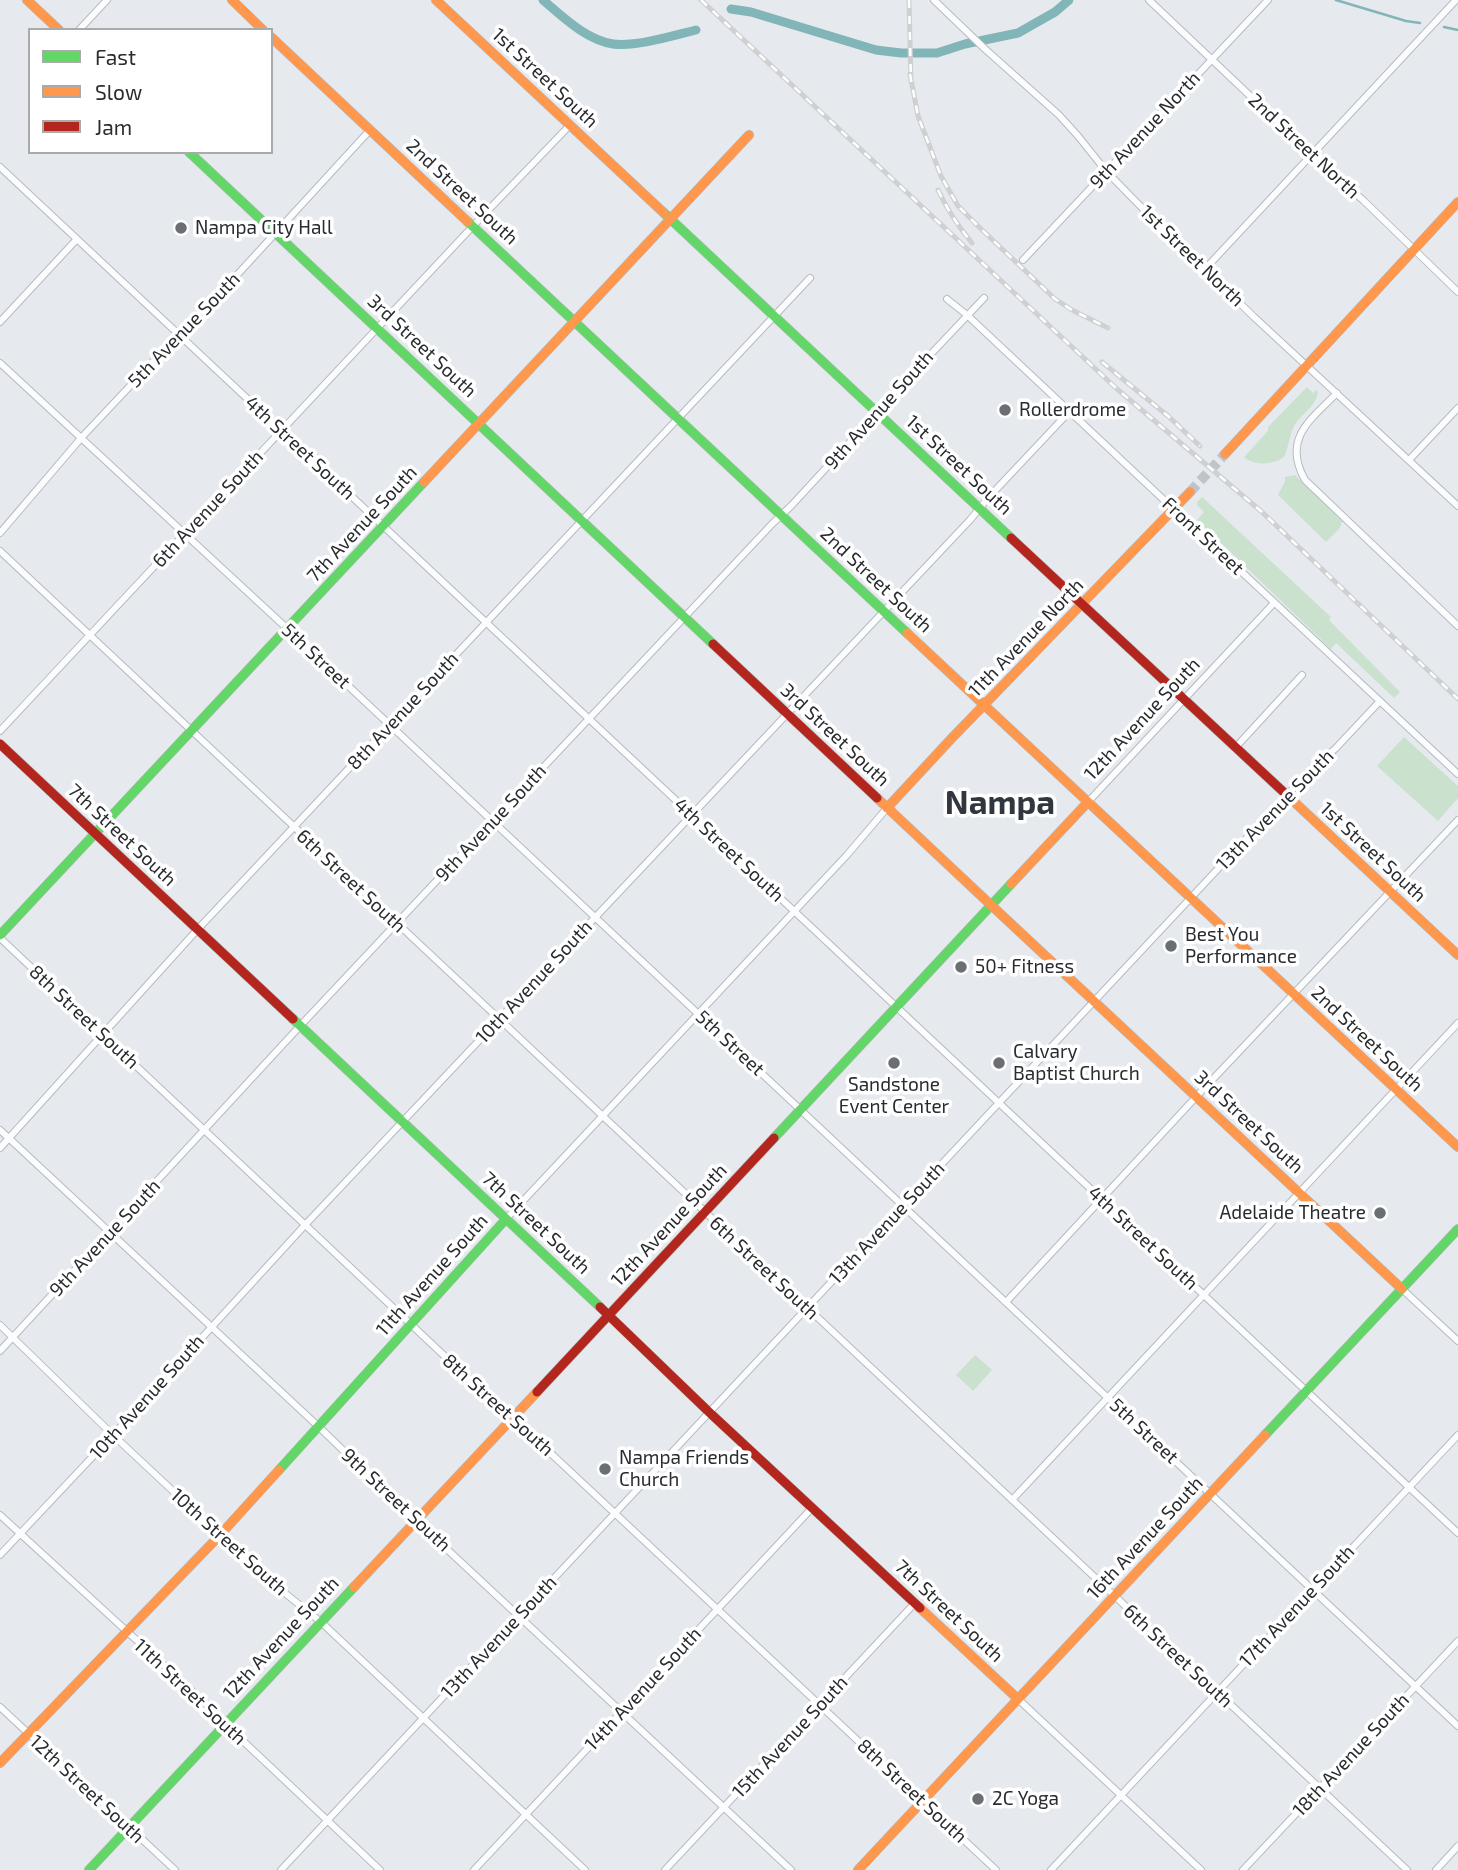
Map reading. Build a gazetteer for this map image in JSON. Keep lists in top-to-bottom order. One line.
{"streets":{"main road":["1st Street South","2nd Street South","3rd Street South","7th Avenue South","11th Avenue North","12th Avenue South","7th Street South","11th Avenue South","16th Avenue South"],"street":["9th Avenue North","2nd Street North","1st Street North","5th Avenue South","9th Avenue South","4th Street South","6th Avenue South","Front Street","5th Street","8th Avenue South","13th Avenue South","6th Street South","10th Avenue South","8th Street South","9th Street South","10th Street South","17th Avenue South","14th Avenue South","11th Street South","15th Avenue South","18th Avenue South","12th Street South"]},"crossings":[["1st Street South","9th Avenue South"],["1st Street South","6th Avenue South"],["1st Street South","7th Avenue South"],["1st Street South","11th Avenue North"],["1st Street South","8th Avenue South"],["1st Street South","12th Avenue South"],["1st Street South","13th Avenue South"],["1st Street South","10th Avenue South"],["9th Avenue North","2nd Street North"],["9th Avenue North","1st Street North"],["2nd Street South","5th Avenue South"],["2nd Street South","9th Avenue South"],["2nd Street South","6th Avenue South"],["2nd Street South","7th Avenue South"],["2nd Street South","11th Avenue North"],["2nd Street South","8th Avenue South"],["2nd Street South","12th Avenue South"],["2nd Street South","13th Avenue South"],["2nd Street South","10th Avenue South"],["5th Avenue South","3rd Street South"],["5th Avenue South","4th Street South"],["5th Avenue South","5th Street"],["3rd Street South","9th Avenue South"],["3rd Street South","6th Avenue South"],["3rd Street South","7th Avenue South"],["3rd Street South","11th Avenue North"],["3rd Street South","8th Avenue South"],["3rd Street South","12th Avenue South"],["3rd Street South","13th Avenue South"],["3rd Street South","10th Avenue South"],["3rd Street South","11th Avenue South"],["3rd Street South","16th Avenue South"],["9th Avenue South","4th Street South"],["9th Avenue South","Front Street"],["9th Avenue South","5th Street"],["9th Avenue South","7th Street South"],["9th Avenue South","6th Street South"],["9th Avenue South","8th Street South"],["9th Avenue South","9th Street South"],["9th Avenue South","10th Street South"],["4th Street South","6th Avenue South"],["4th Street South","7th Avenue South"],["4th Street South","8th Avenue South"],["4th Street South","12th Avenue South"],["4th Street South","13th Avenue South"],["4th Street South","10th Avenue South"],["4th Street South","11th Avenue South"],["4th Street South","16th Avenue South"],["4th Street South","17th Avenue South"],["6th Avenue South","5th Street"],["6th Avenue South","6th Street South"],["7th Avenue South","5th Street"],["7th Avenue South","7th Street South"],["7th Avenue South","6th Street South"],["7th Avenue South","8th Street South"],["Front Street","12th Avenue South"],["Front Street","13th Avenue South"],["Front Street","10th Avenue South"],["11th Avenue North","11th Avenue South"],["5th Street","8th Avenue South"],["5th Street","12th Avenue South"],["5th Street","13th Avenue South"],["5th Street","10th Avenue South"],["5th Street","11th Avenue South"],["5th Street","16th Avenue South"],["5th Street","17th Avenue South"],["5th Street","18th Avenue South"],["8th Avenue South","7th Street South"],["8th Avenue South","6th Street South"],["8th Avenue South","8th Street South"],["8th Avenue South","9th Street South"],["12th Avenue South","7th Street South"],["12th Avenue South","6th Street South"],["12th Avenue South","8th Street South"],["12th Avenue South","9th Street South"],["12th Avenue South","10th Street South"],["12th Avenue South","11th Street South"],["12th Avenue South","12th Street South"],["13th Avenue South","7th Street South"],["13th Avenue South","6th Street South"],["13th Avenue South","8th Street South"],["13th Avenue South","9th Street South"],["13th Avenue South","10th Street South"],["13th Avenue South","11th Street South"],["7th Street South","10th Avenue South"],["7th Street South","11th Avenue South"],["7th Street South","16th Avenue South"],["7th Street South","17th Avenue South"],["7th Street South","14th Avenue South"],["7th Street South","15th Avenue South"],["6th Street South","10th Avenue South"],["6th Street South","11th Avenue South"],["6th Street South","16th Avenue South"],["6th Street South","17th Avenue South"],["6th Street South","18th Avenue South"],["10th Avenue South","8th Street South"],["10th Avenue South","9th Street South"],["10th Avenue South","10th Street South"],["10th Avenue South","11th Street South"],["8th Street South","11th Avenue South"],["8th Street South","16th Avenue South"],["8th Street South","14th Avenue South"],["8th Street South","15th Avenue South"],["11th Avenue South","9th Street South"],["11th Avenue South","10th Street South"],["11th Avenue South","11th Street South"],["11th Avenue South","12th Street South"],["9th Street South","14th Avenue South"],["9th Street South","15th Avenue South"],["10th Street South","14th Avenue South"]],"districts":["Nampa"],"places":["Nampa City Hall","Rollerdrome","Best You Performance","50+ Fitness","Sandstone Event Center","Calvary Baptist Church","Adelaide Theatre","Nampa Friends Church","2C Yoga"],"legend":["Fast","Slow","Jam"]}
